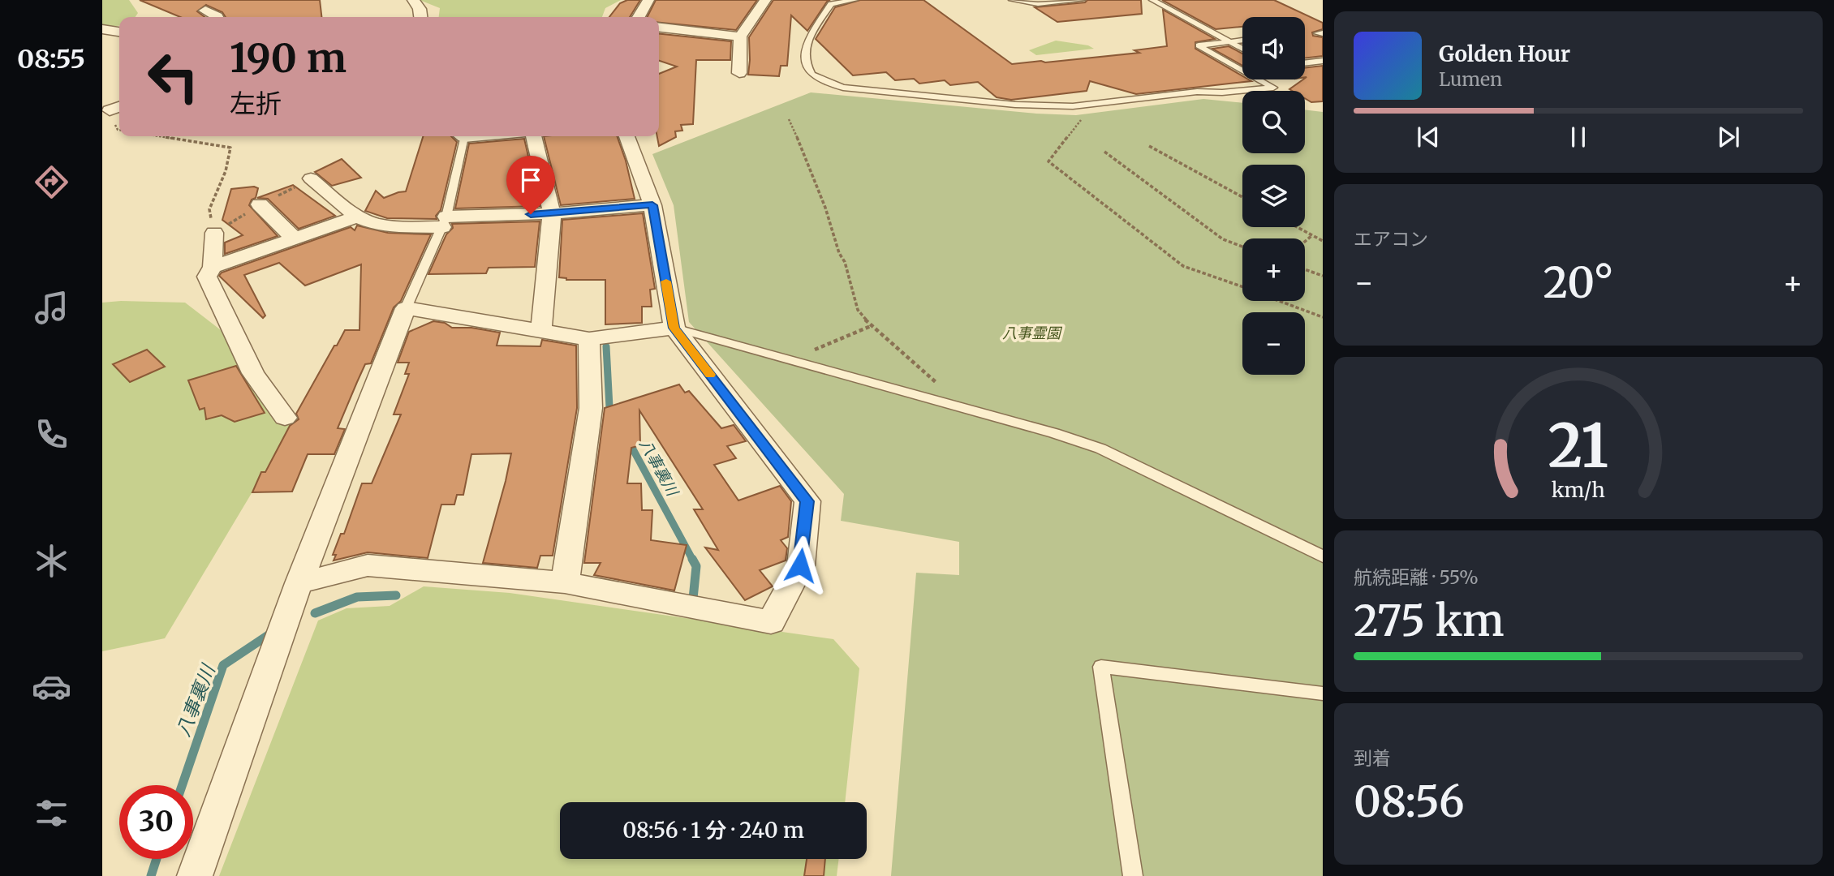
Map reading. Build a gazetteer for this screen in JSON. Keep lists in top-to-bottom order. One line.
{"water":["八事裏川"],"parks":["八事霊園"],"page":{"tabs":"08:55","map_buttons":["+","−"],"turn":["190 m","左折"],"song":["Golden Hour","Lumen"],"tile":["エアコン",["航続距離 · 55%","275 km"],["到着","08:56"]],"heat":["−","20°","+"],"limit":"30","trip":"08:56 · 1 分 · 240 m","gauge":["21","km/h"]}}
